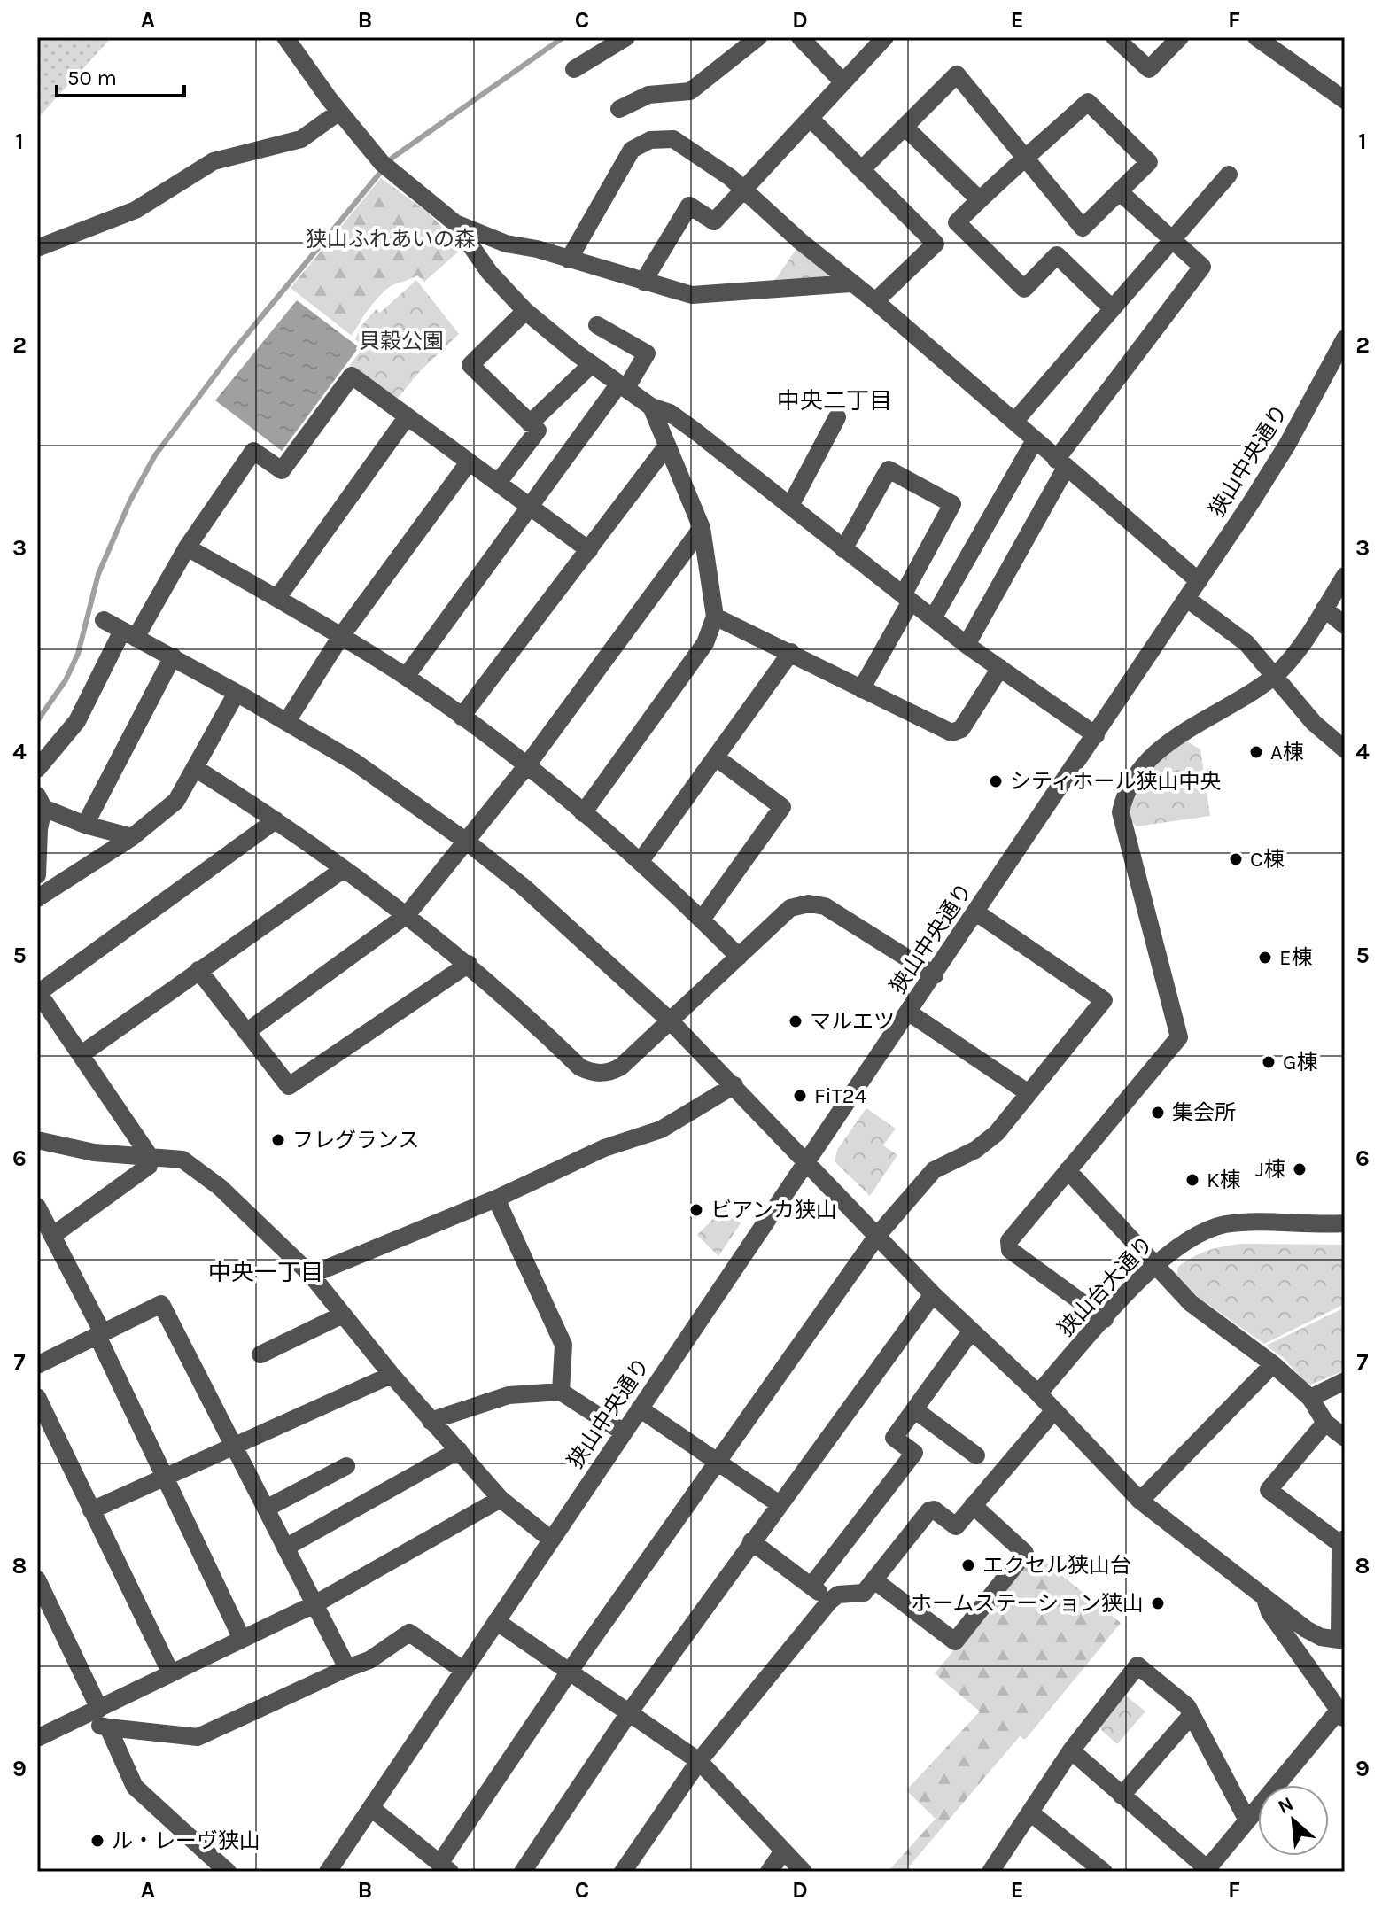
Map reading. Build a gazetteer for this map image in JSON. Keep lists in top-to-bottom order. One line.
{"streets":{"street":["狭山中央通り","狭山台大通り"]},"districts":["中央二丁目","中央一丁目"],"parks":["狭山ふれあいの森","貝穀公園"],"places":["A棟","シティホール狭山中央","C棟","E棟","マルエツ","G棟","FiT24","集会所","フレグランス","J棟","K棟","ビアンカ狭山","エクセル狭山台","ホームステーション狭山","ル・レーヴ狭山"],"scale_bar":"50 m","north":"top left","grid":{"columns":["A","B","C","D","E","F"],"rows":["1","2","3","4","5","6","7","8","9"]}}
